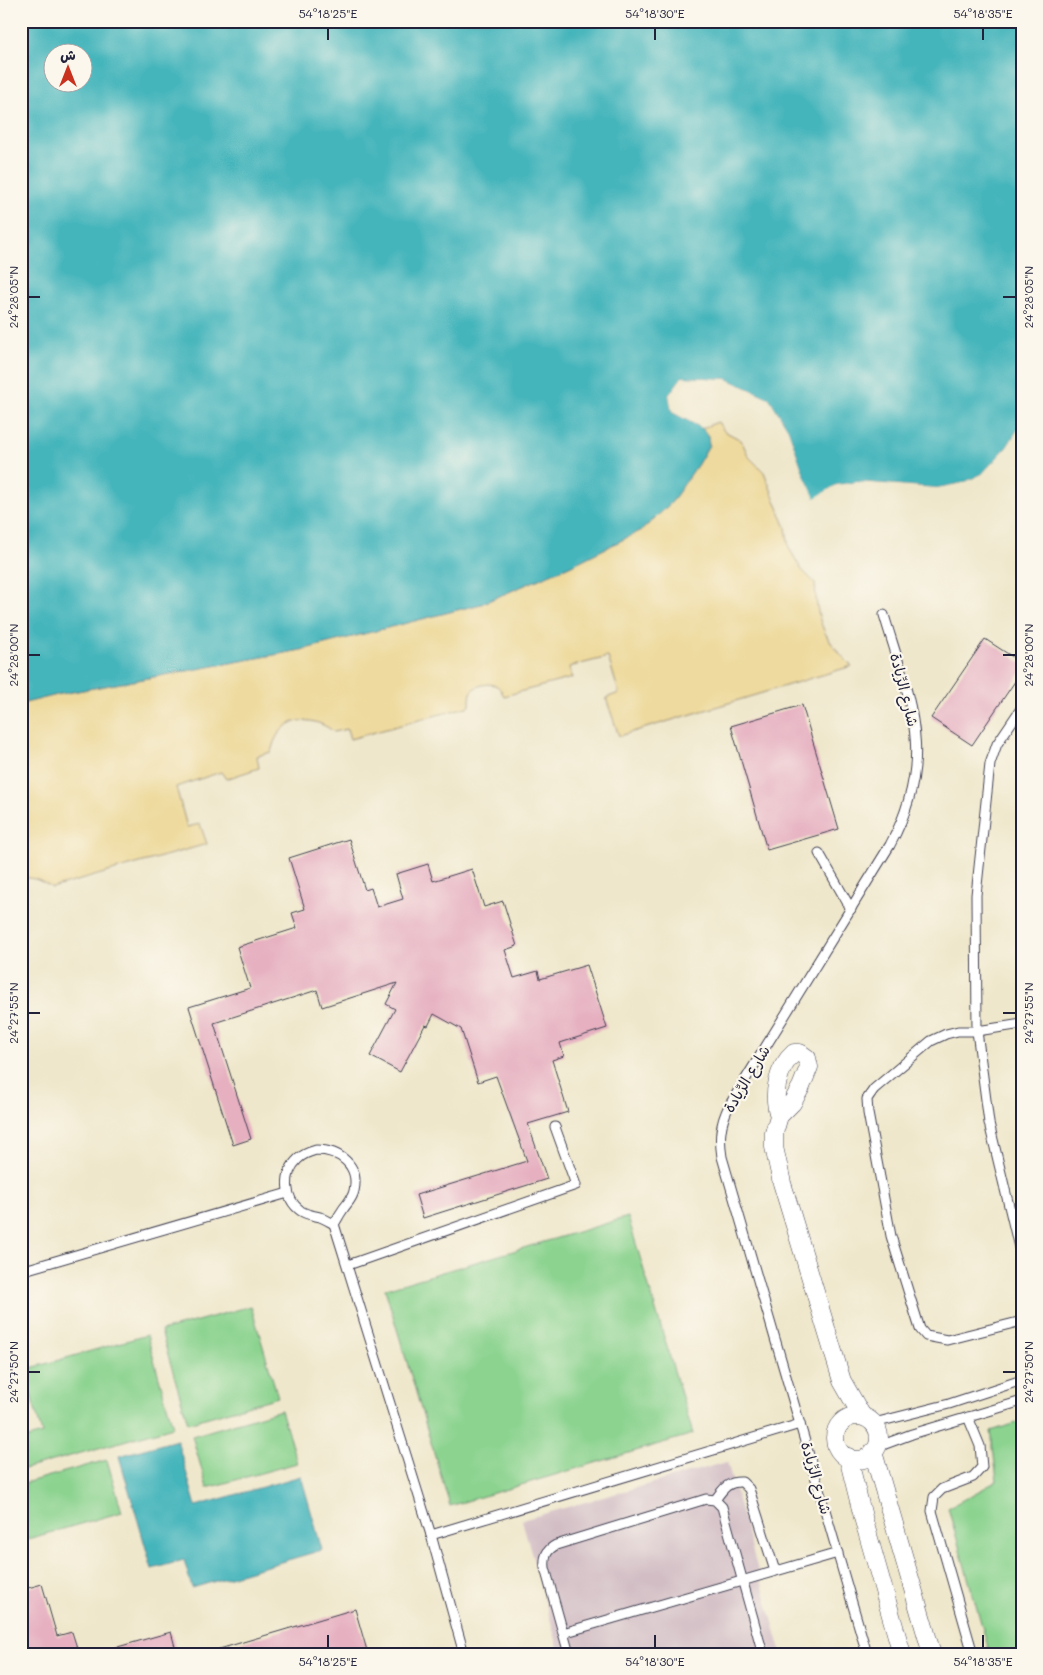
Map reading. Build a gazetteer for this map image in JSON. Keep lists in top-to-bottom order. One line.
{"streets":{"lane":["شارع الرِّيادة"]},"north":"top","coordinates":["54°18'25\"E","54°18'30\"E","54°18'35\"E","24°28'05\"N","24°28'00\"N","24°27'55\"N","24°27'50\"N"]}
